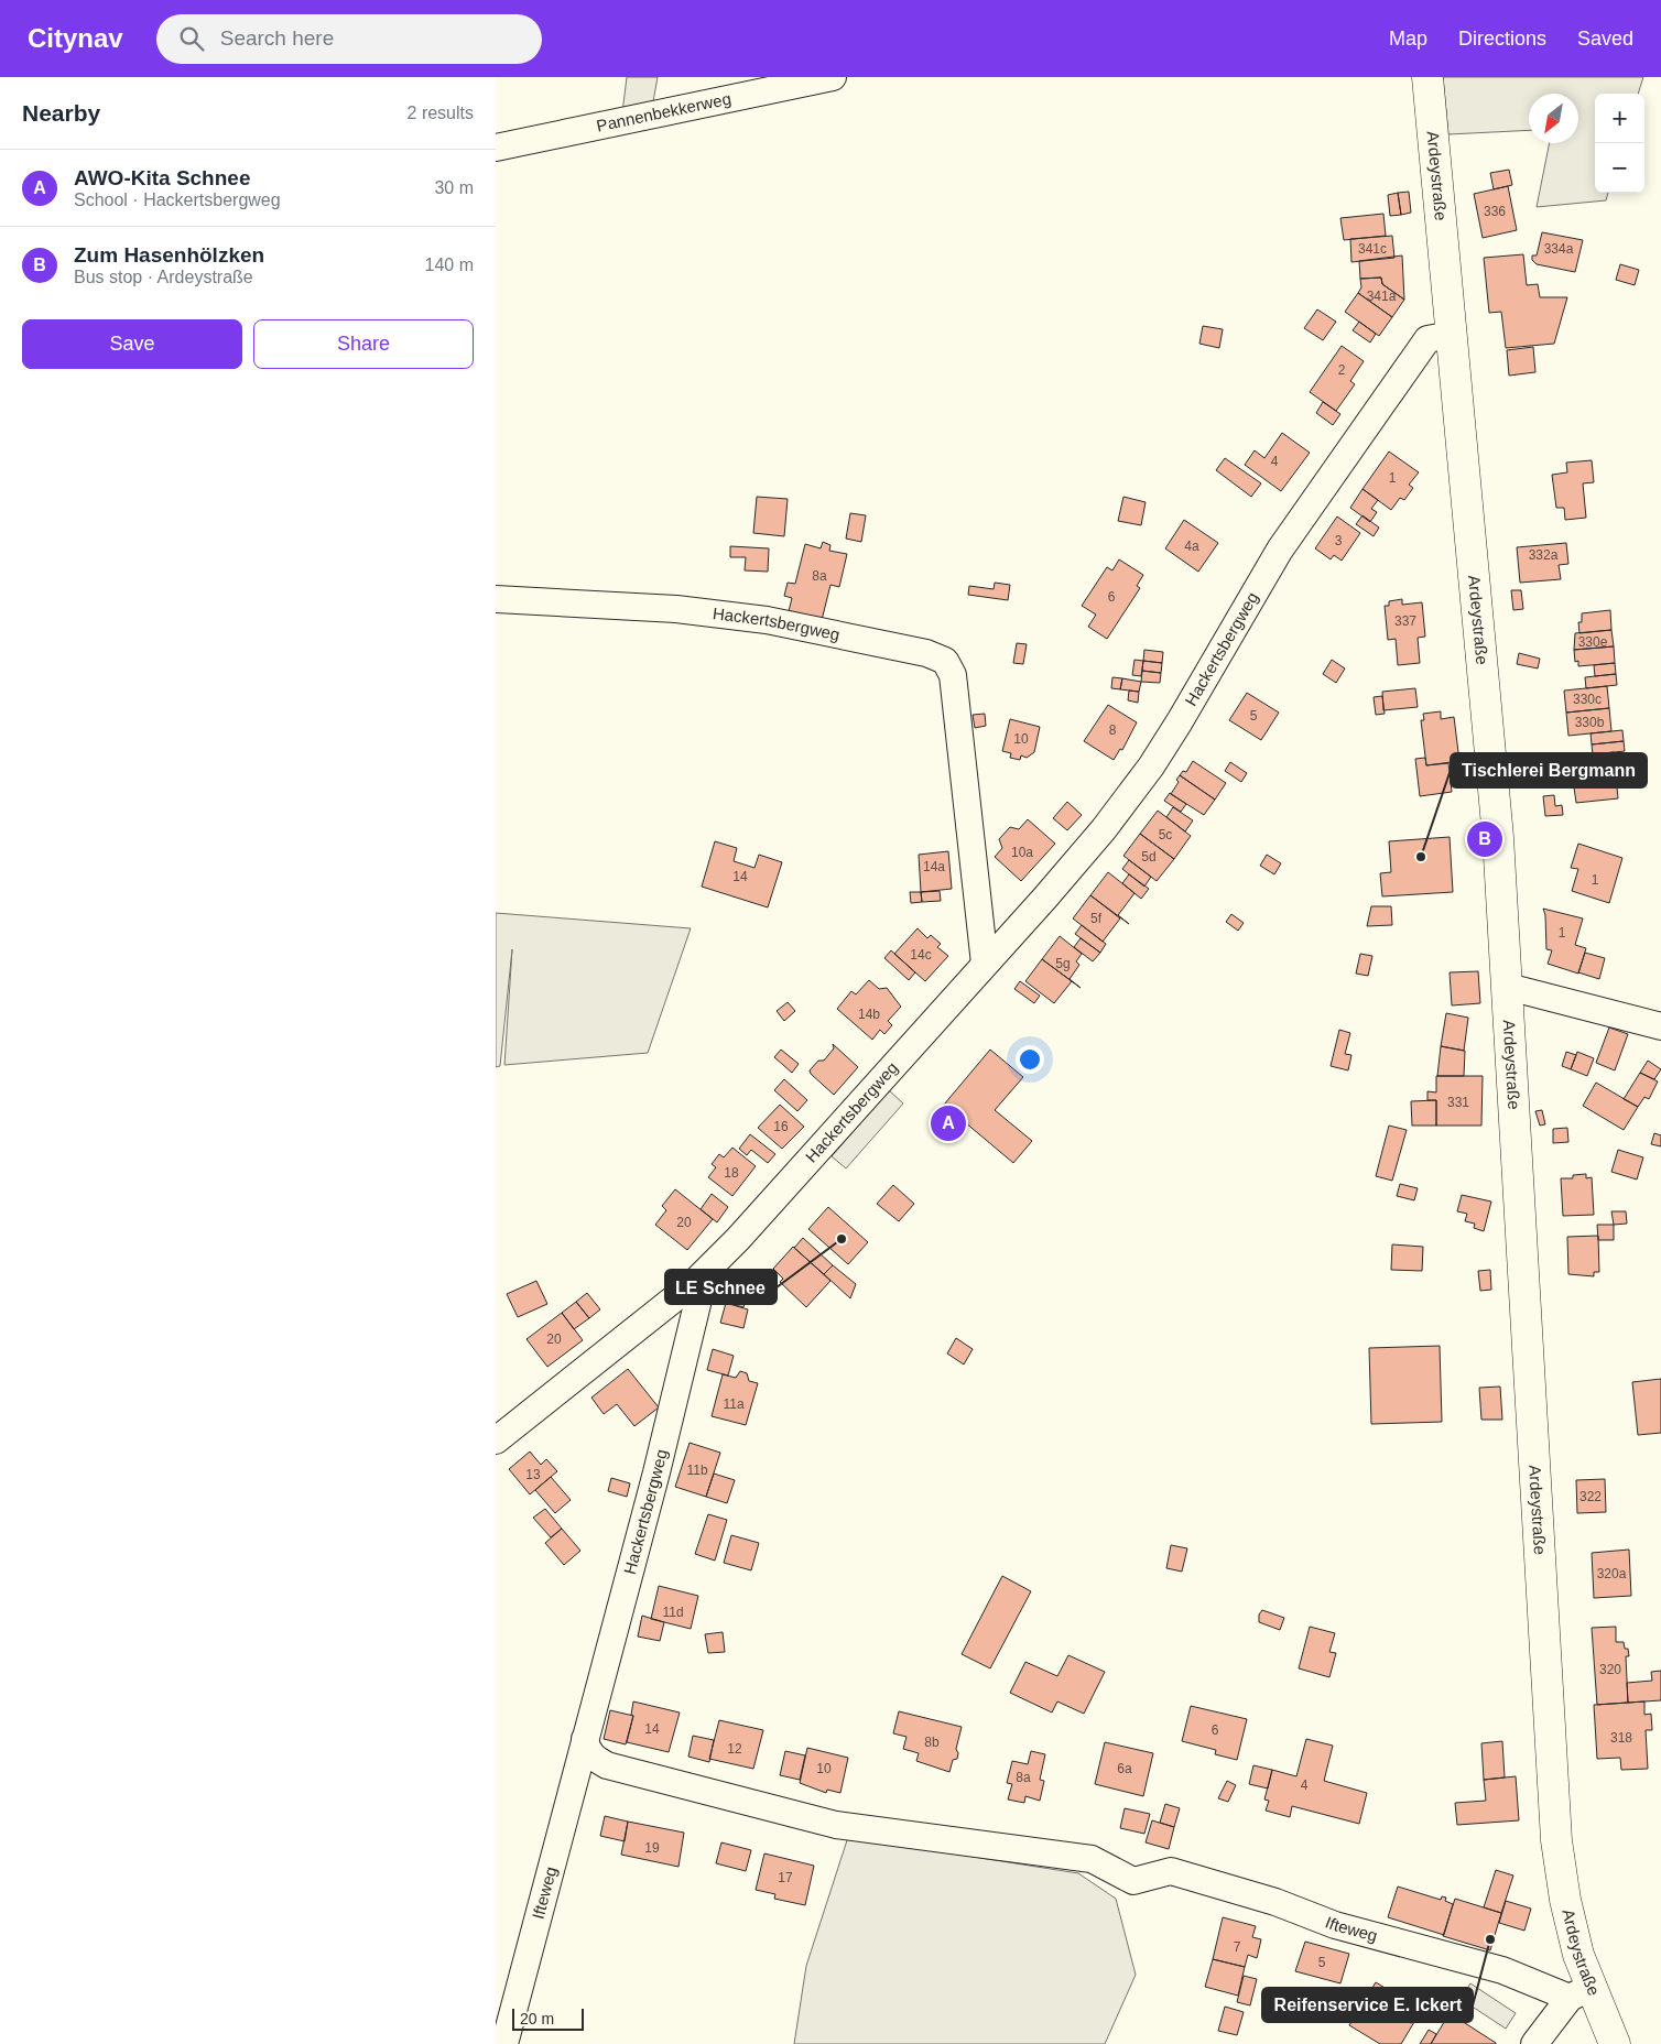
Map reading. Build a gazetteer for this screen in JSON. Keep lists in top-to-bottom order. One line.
{"streets":{"main road":["Ardeystraße"],"street":["Pannenbekkerweg","Hackertsbergweg","Ifteweg"]},"crossings":[["Ardeystraße","Hackertsbergweg"],["Ardeystraße","Ifteweg"],["Hackertsbergweg","Ifteweg"]],"places":["Tischlerei Bergmann","LE Schnee","Reifenservice E. Ickert"],"house_numbers":["336","341c","334a","341a","2","4","1","3","4a","332a","8a","6","337","330e","330c","5","330b","8","10","5c","10a","5d","14a","14","1","5f","1","14c","5g","14b","331","16","18","20","20","11a","11b","13","322","320a","11d","320","14","6","318","8b","12","10","6a","8a","4","19","17","7","5"],"scale_bar":"20 m","north":"bottom left","page":{"header":"Citynav","search":"Search here","nav":["Map","Directions","Saved"],"heading":["Nearby","2 results"],"map_buttons":["+","−"],"list":[{"mark":"A","name":"AWO-Kita Schnee","note":"School · Hackertsbergweg","value":"30 m"},{"mark":"B","name":"Zum Hasenhölzken","note":"Bus stop · Ardeystraße","value":"140 m"}],"buttons":["Save","Share"],"pins":["B","A"],"scale":"20 m"}}
